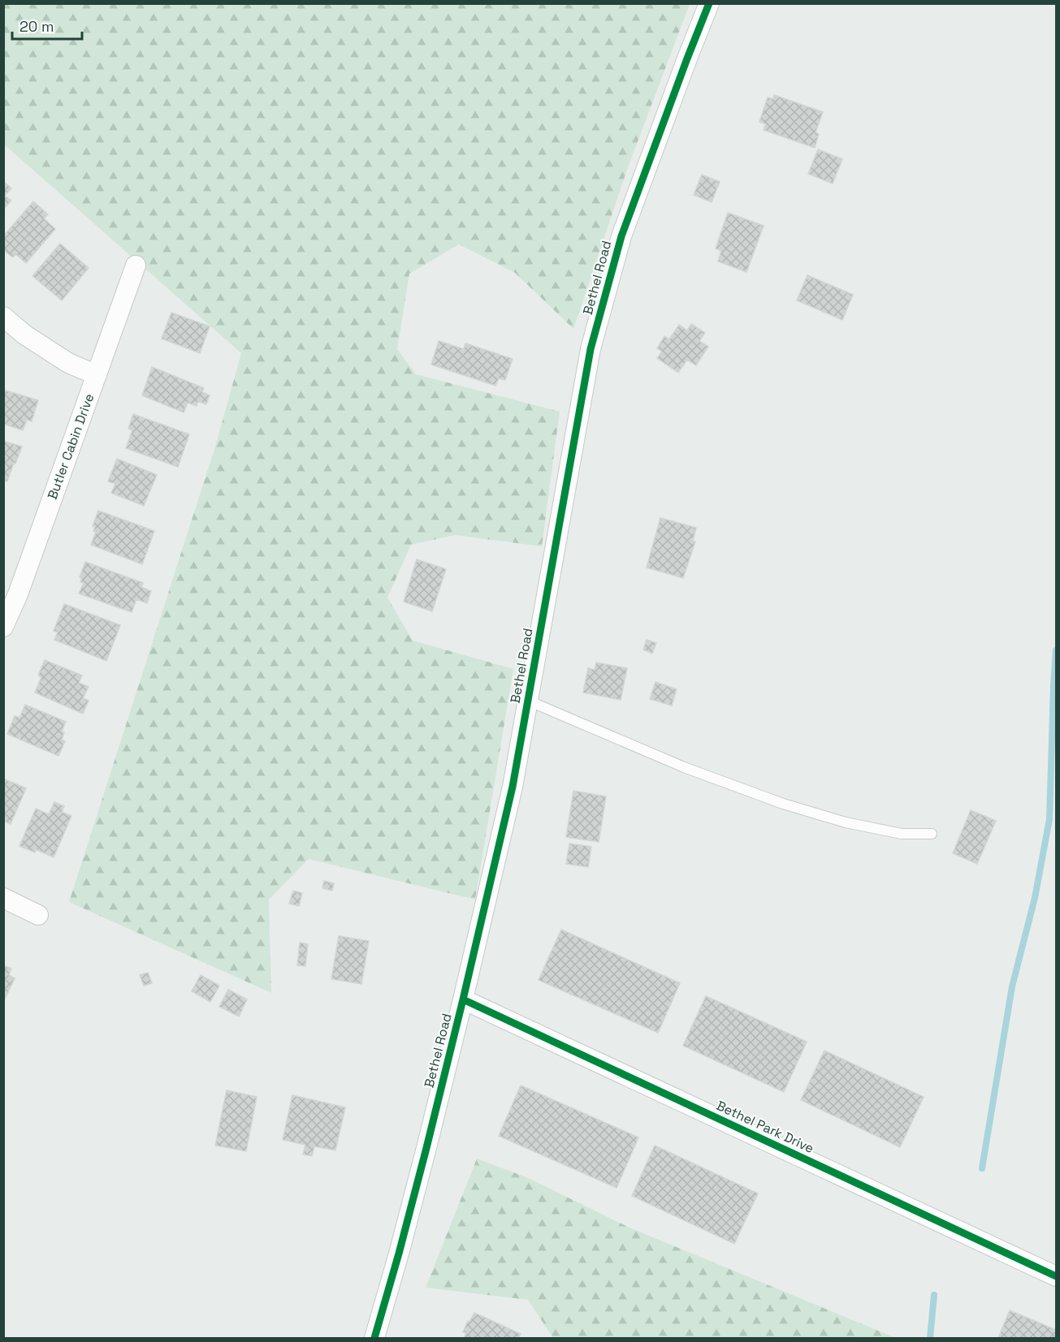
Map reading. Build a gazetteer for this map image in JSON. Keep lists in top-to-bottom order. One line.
{"streets":{"street":["Bethel Road","Butler Cabin Drive","Bethel Park Drive"]},"crossings":[["Bethel Road","Bethel Park Drive"]],"scale_bar":"20 m"}
